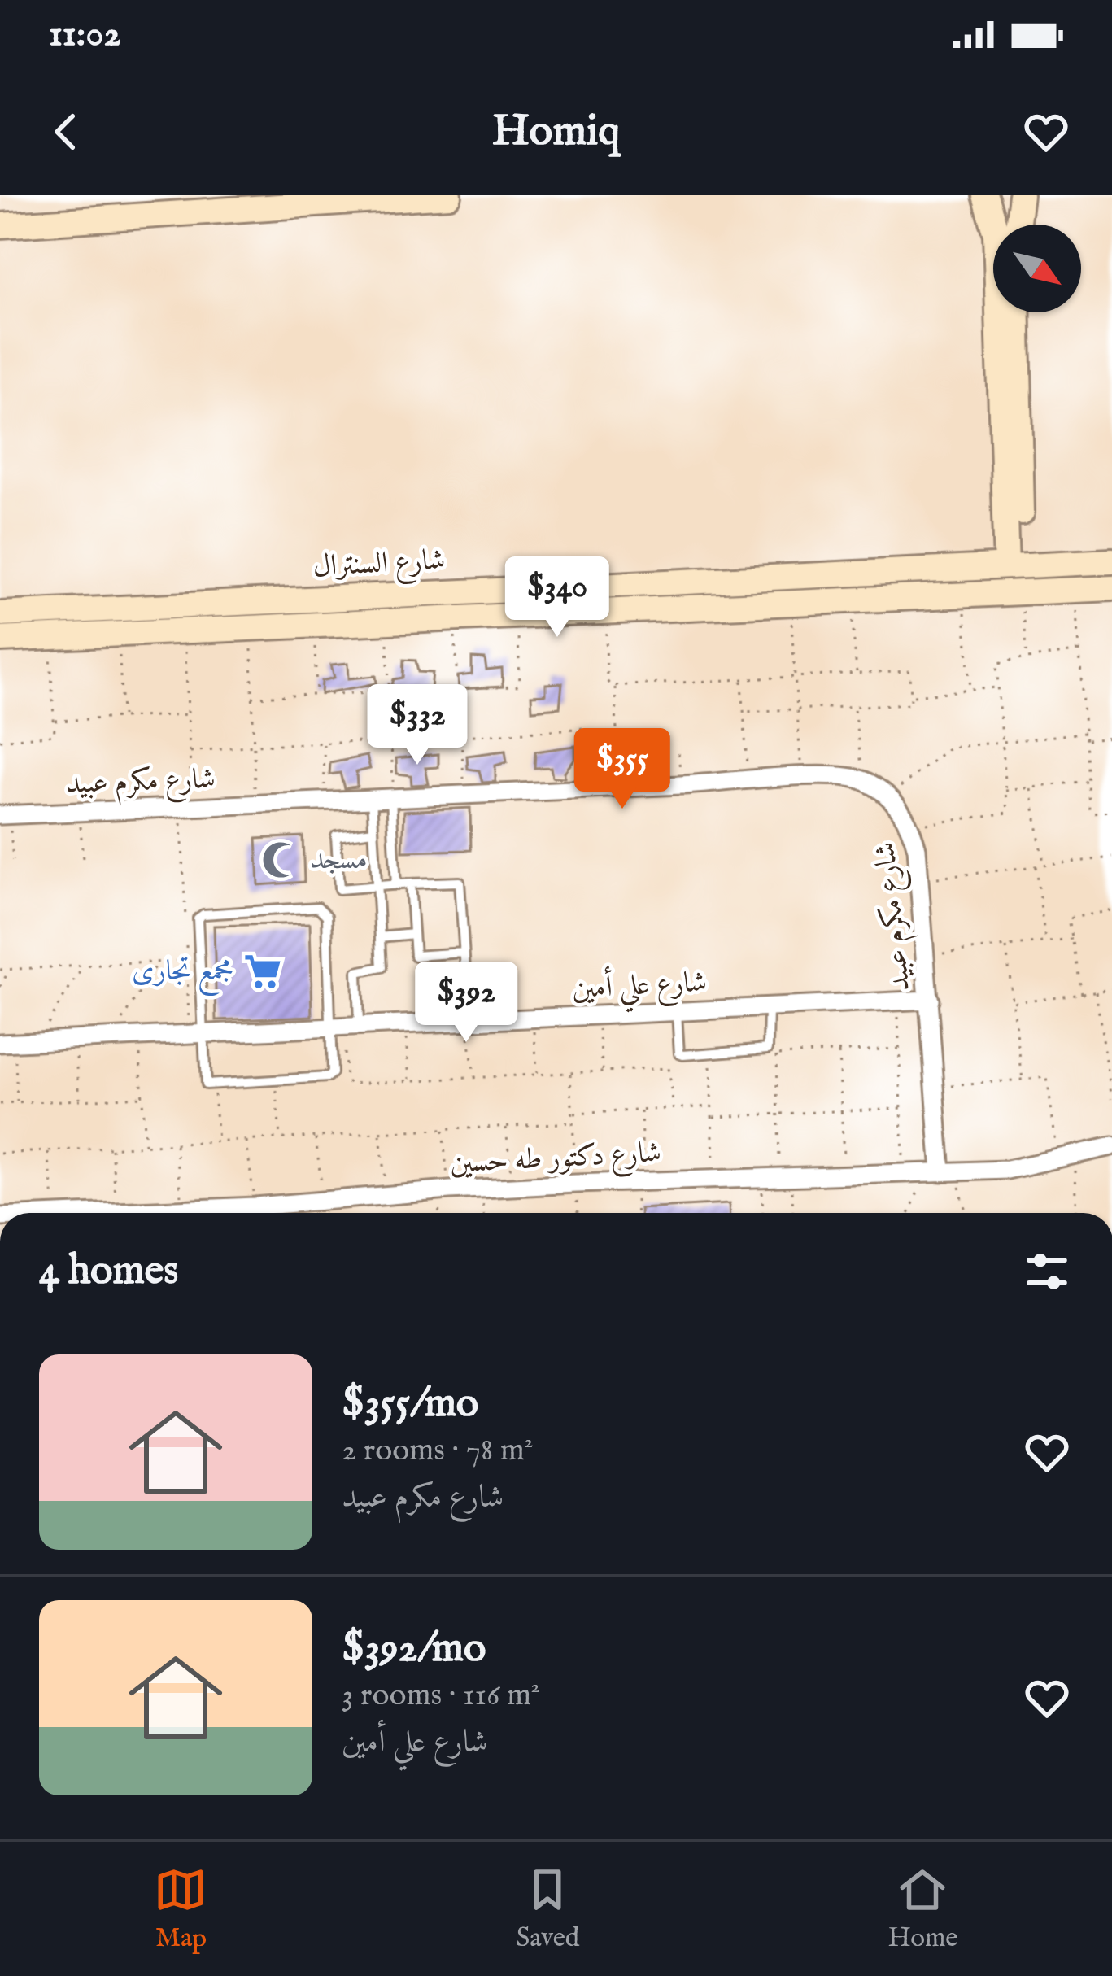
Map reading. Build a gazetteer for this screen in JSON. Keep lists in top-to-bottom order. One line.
{"streets":{"street":["شارع السنترال","شارع مكرم عبيد","شارع علي أمين","شارع دكتور طه حسين"]},"crossings":[["شارع مكرم عبيد","شارع علي أمين"],["شارع مكرم عبيد","شارع دكتور طه حسين"]],"places":{"mosque":["مسجد"],"supermarket":["مجمع تجارى"]},"north":"bottom right","page":{"status":"11:02","header":"Homiq","price":["$340","$332","$355","$392"],"heading":"4 homes","list":[{"name":"$355/mo","note":"2 rooms · 78 m² · شارع مكرم عبيد"},{"name":"$392/mo","note":"3 rooms · 116 m² · شارع علي أمين"}],"tabs":["Map","Saved","Home"]}}
